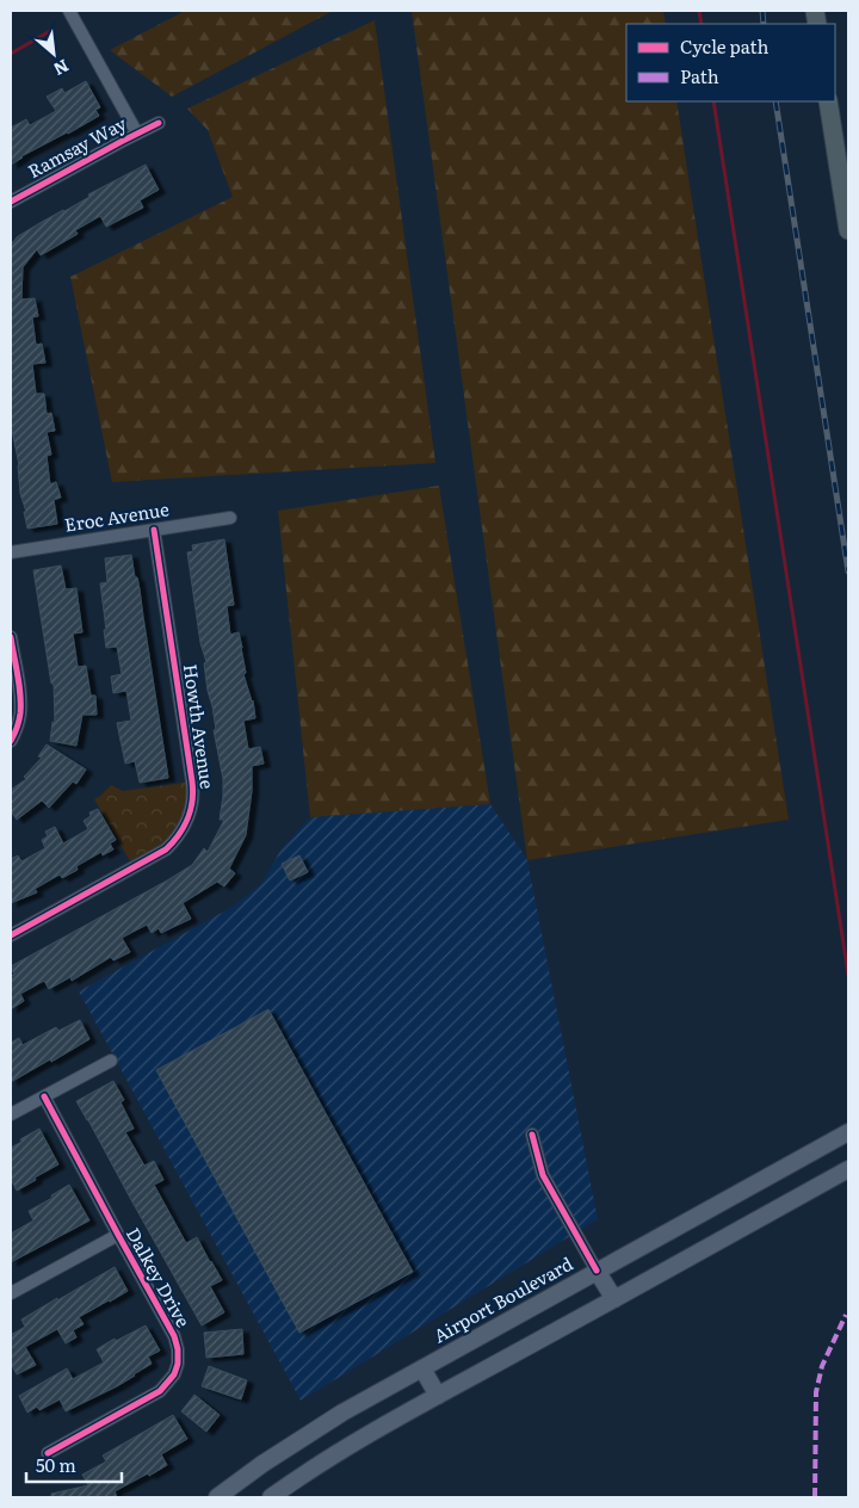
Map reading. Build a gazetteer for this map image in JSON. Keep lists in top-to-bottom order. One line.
{"streets":{"main road":["Airport Boulevard"],"street":["Ramsay Way","Eroc Avenue","Howth Avenue","Dalkey Drive"]},"crossings":[["Eroc Avenue","Howth Avenue"]],"legend":["Cycle path","Path"],"scale_bar":"50 m","north":"bottom right"}
